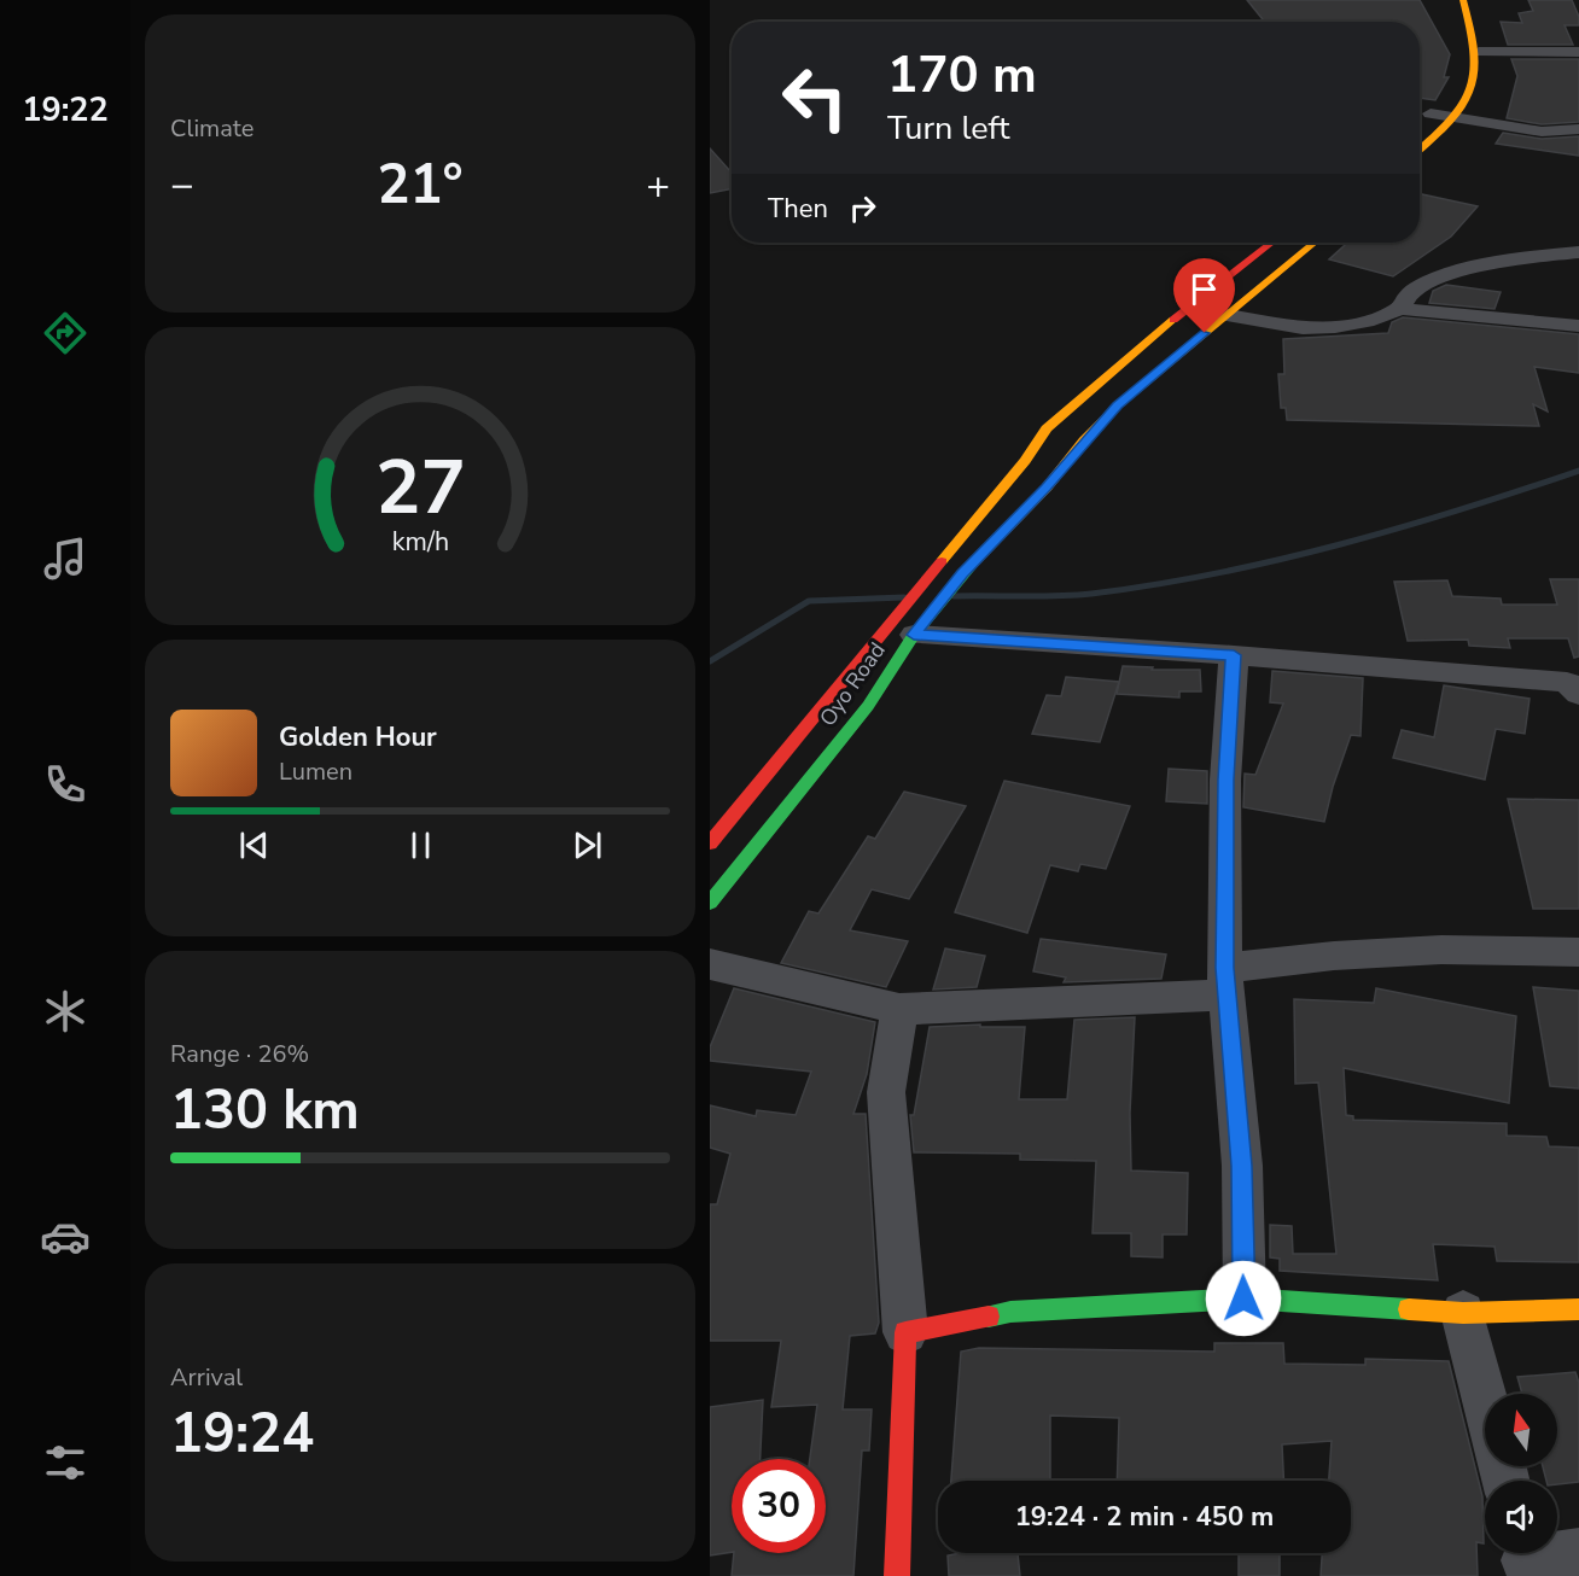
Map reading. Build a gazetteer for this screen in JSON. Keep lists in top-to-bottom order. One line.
{"streets":{"main road":["Oyo Road"]},"north":"top","page":{"tabs":"19:22","tile":["Climate",["Range · 26%","130 km"],["Arrival","19:24"]],"turn":["170 m","Turn left"],"heat":["−","21°","+"],"then":"Then","song":["Golden Hour","Lumen"],"limit":"30","trip":"19:24 · 2 min · 450 m","gauge":["27","km/h"]}}
